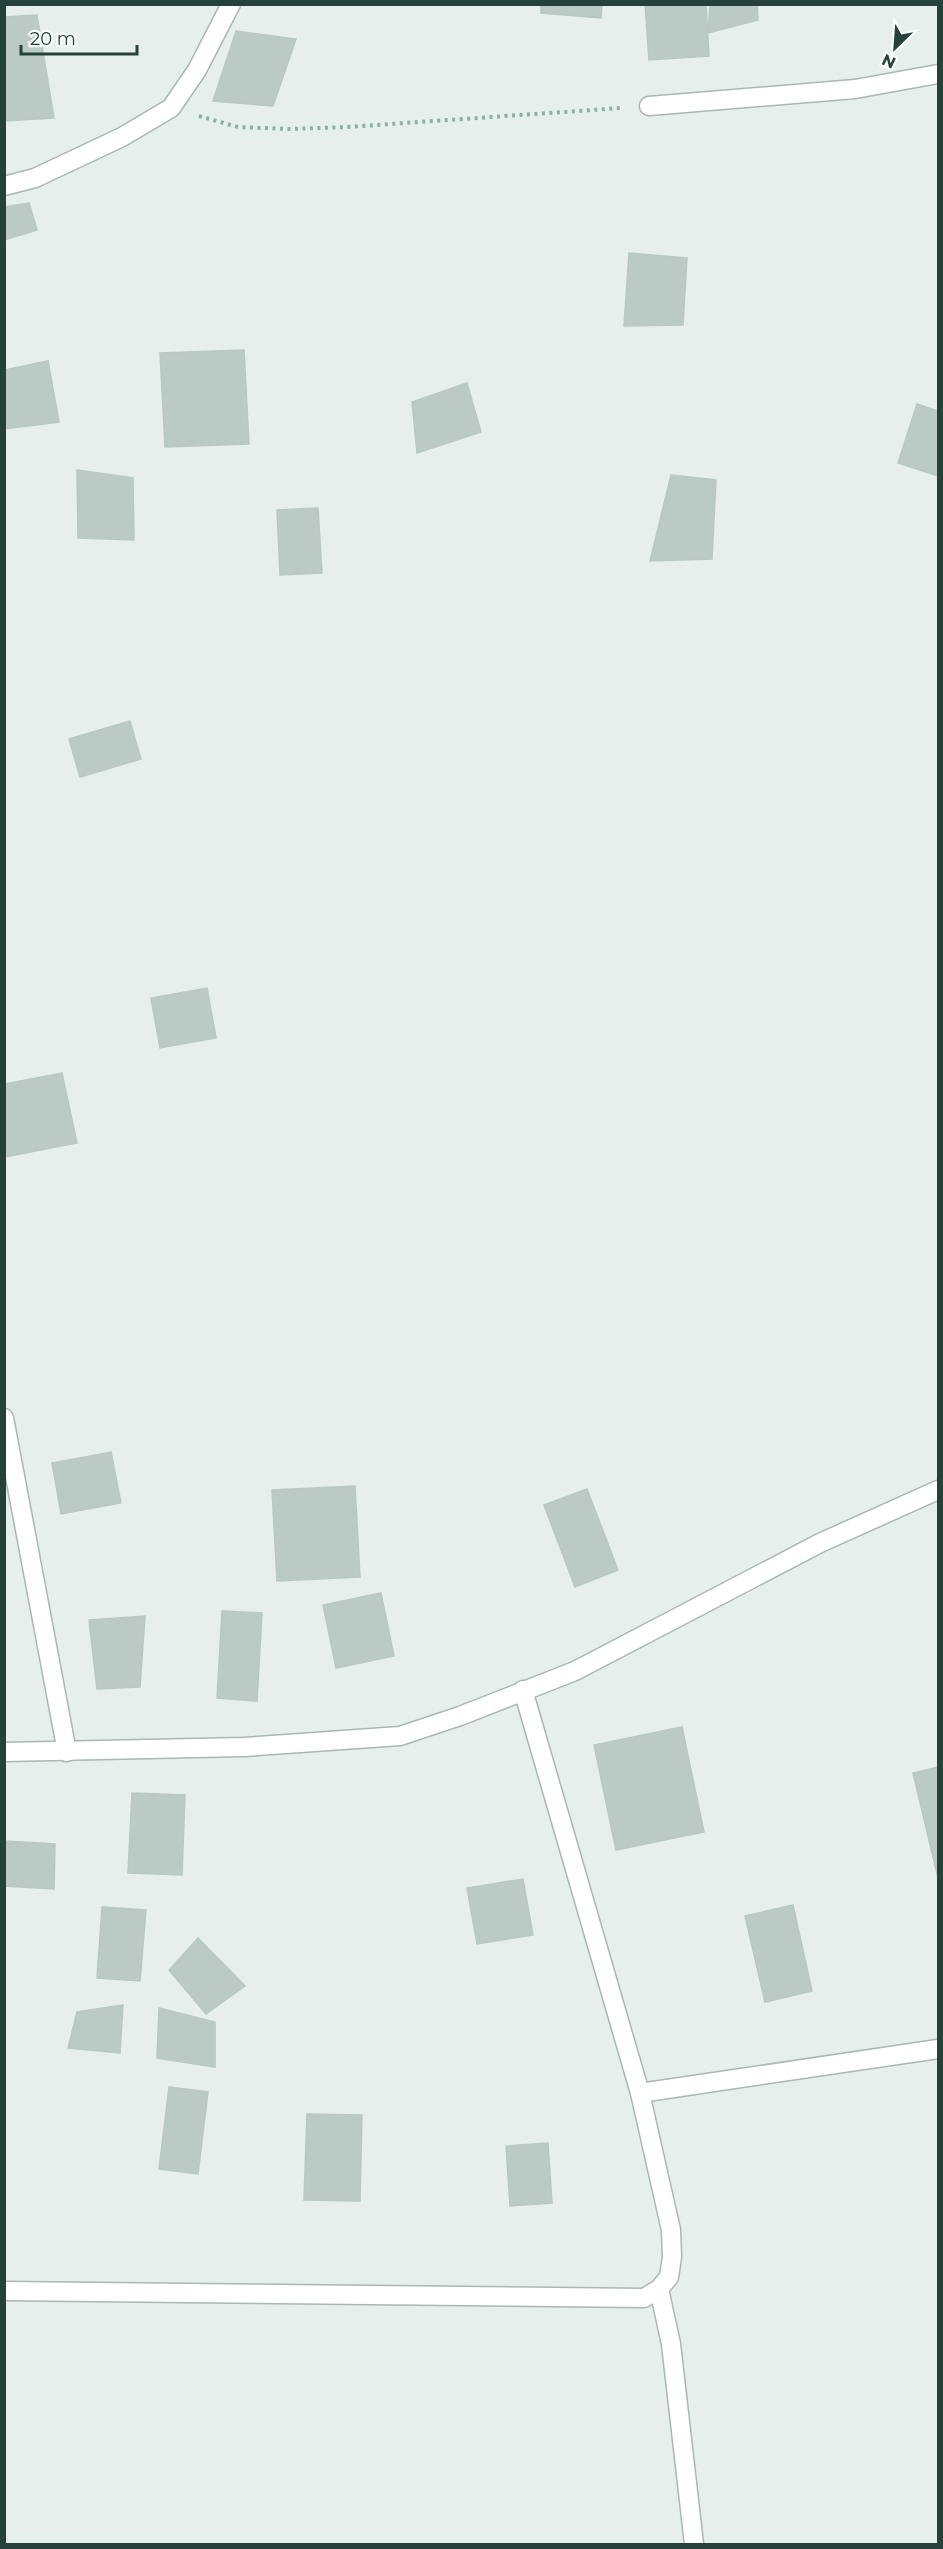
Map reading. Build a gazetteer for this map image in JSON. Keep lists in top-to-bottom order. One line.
{"scale_bar":"20 m","north":"bottom left"}
